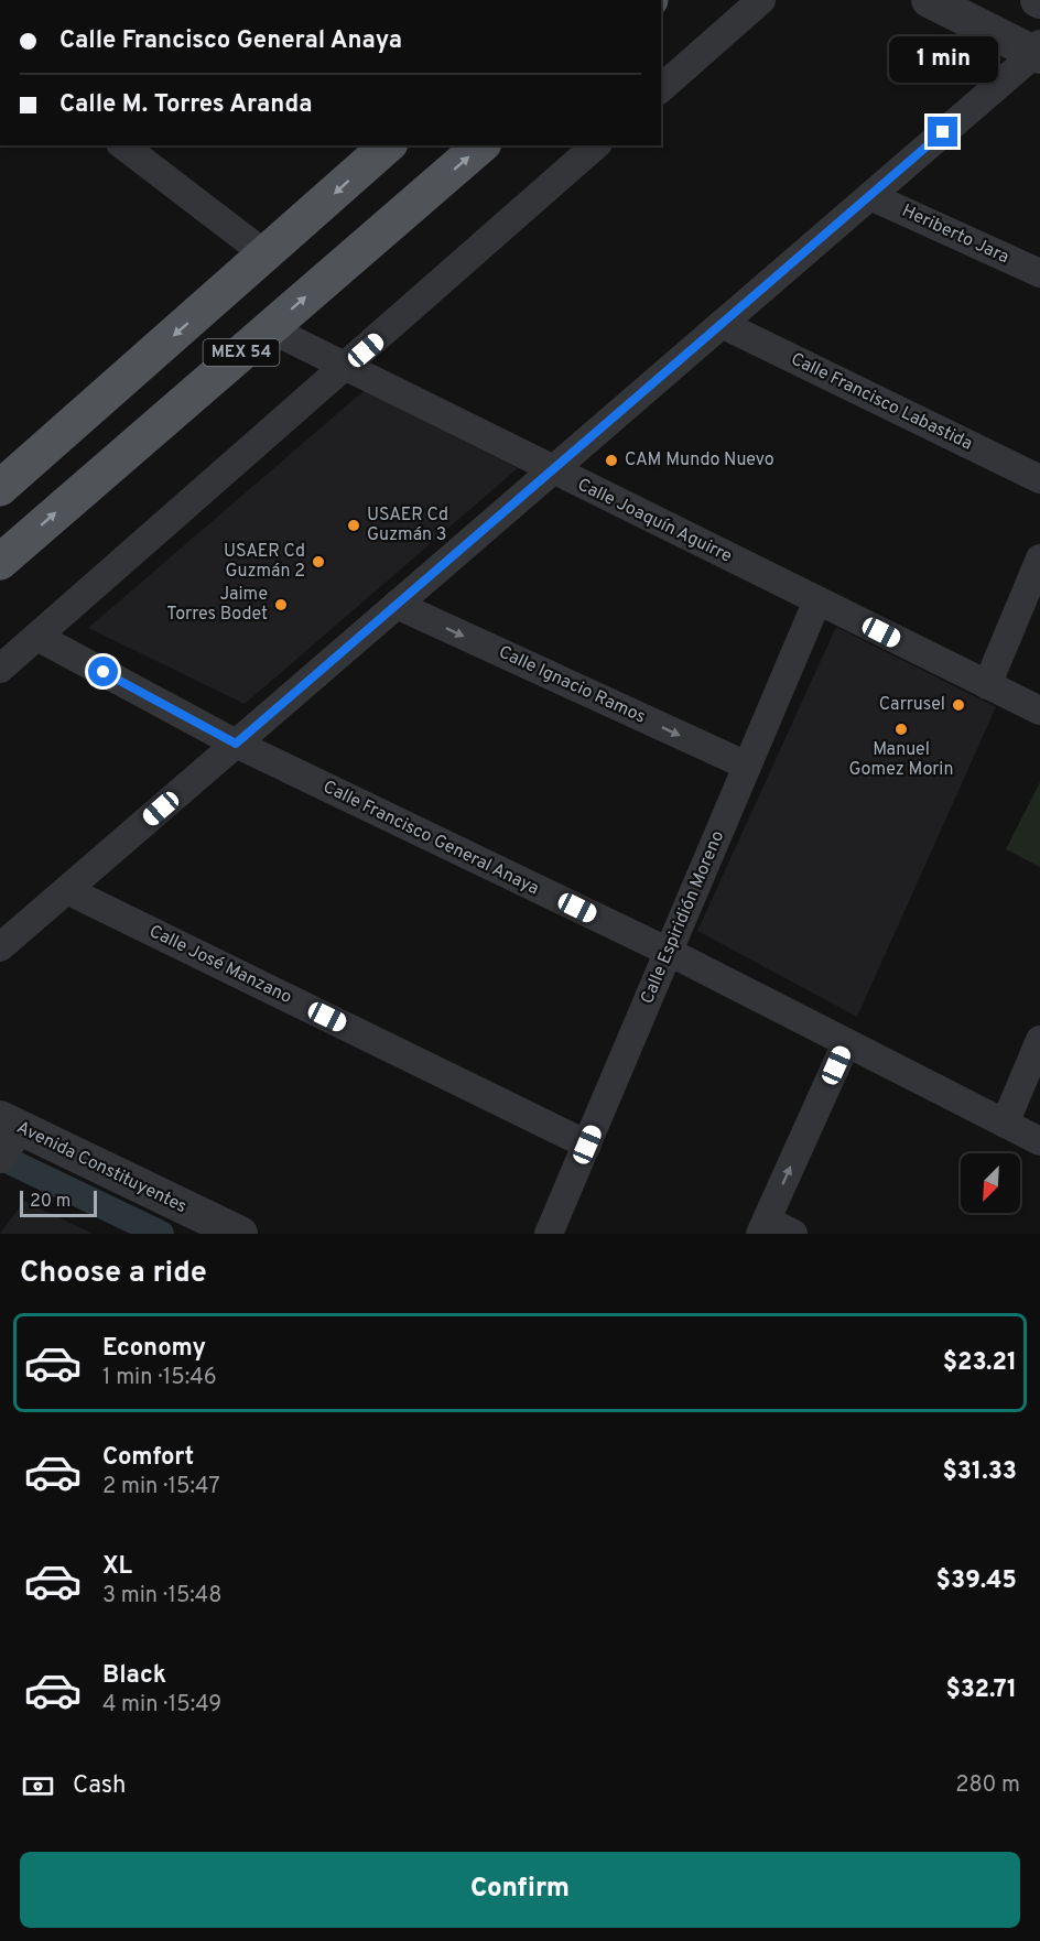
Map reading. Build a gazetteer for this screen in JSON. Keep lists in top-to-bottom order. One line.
{"streets":{"main road":["MEX 54"],"street":["Heriberto Jara","Calle Francisco Labastida","Calle Joaquín Aguirre","Calle Ignacio Ramos","Calle Francisco General Anaya","Calle Espiridión Moreno","Calle José Manzano","Avenida Constituyentes"]},"crossings":[["MEX 54","Calle Joaquín Aguirre"],["Calle Joaquín Aguirre","Calle Espiridión Moreno"],["Calle Ignacio Ramos","Calle Espiridión Moreno"],["Calle Francisco General Anaya","Calle Espiridión Moreno"],["Calle Espiridión Moreno","Calle José Manzano"]],"one_way":["Calle Ignacio Ramos"],"places":["CAM Mundo Nuevo","USAER Cd Guzmán 3","USAER Cd Guzmán 2","Jaime Torres Bodet","Carrusel","Manuel Gomez Morin"],"scale_bar":"20 m","north":"bottom left","page":{"banner":["Calle Francisco General Anaya","Calle M. Torres Aranda"],"bubble":"1 min","scale":"20 m","heading":"Choose a ride","list":[{"name":"Economy","note":"1 min · 15:46","value":"$23.21"},{"name":"Comfort","note":"2 min · 15:47","value":"$31.33"},{"name":"XL","note":"3 min · 15:48","value":"$39.45"},{"name":"Black","note":"4 min · 15:49","value":"$32.71"}],"pay":["Cash","280 m"],"buttons":"Confirm"}}
